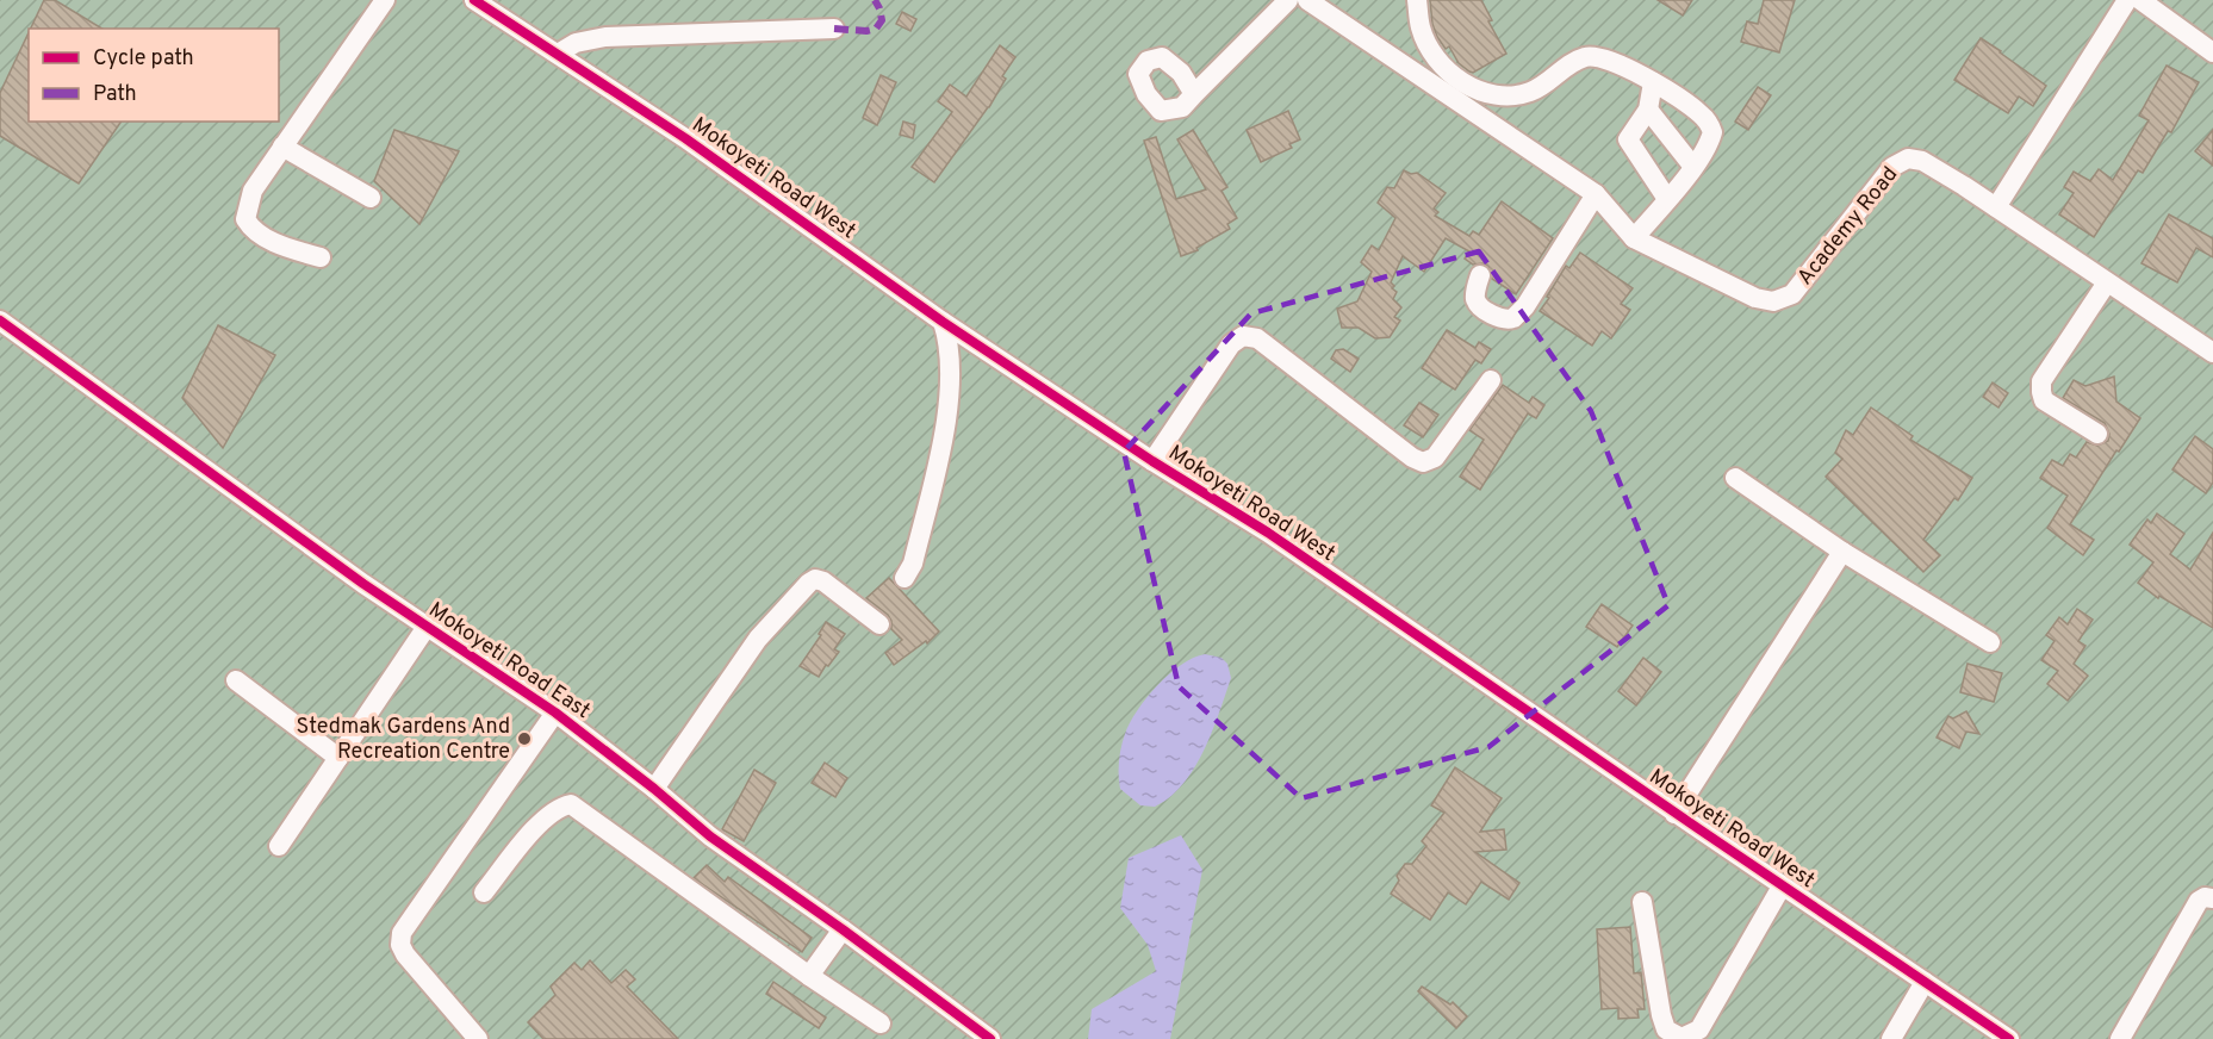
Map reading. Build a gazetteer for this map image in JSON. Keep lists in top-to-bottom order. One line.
{"streets":{"street":["Mokoyeti Road West","Academy Road","Mokoyeti Road East"]},"places":["Stedmak Gardens And Recreation Centre"],"legend":["Cycle path","Path"]}
